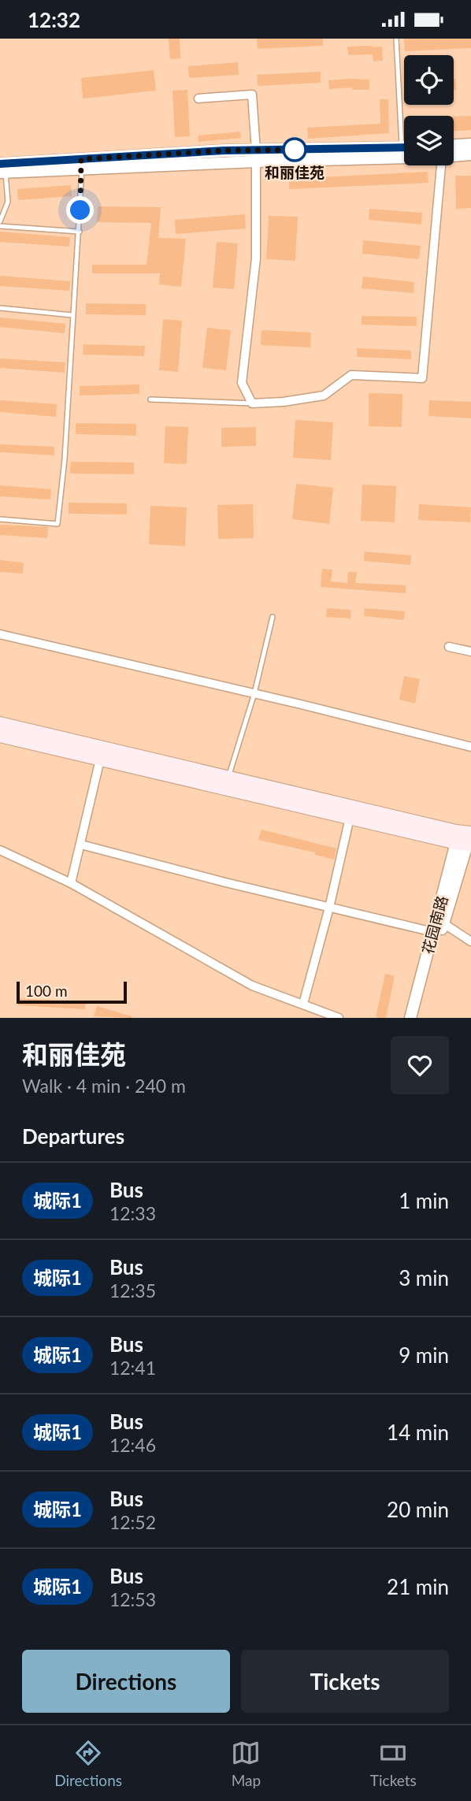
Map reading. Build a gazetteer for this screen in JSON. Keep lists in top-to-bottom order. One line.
{"streets":{"street":["花园南路"]},"places":["和丽佳苑"],"lines":["bus line 城际1"],"scale_bar":"100 m","page":{"status":"12:32","scale":"100 m","heading":[["和丽佳苑","Walk · 4 min · 240 m"],"Departures"],"list":[{"mark":"城际1","name":"Bus","note":"12:33","value":"1 min"},{"mark":"城际1","name":"Bus","note":"12:35","value":"3 min"},{"mark":"城际1","name":"Bus","note":"12:41","value":"9 min"},{"mark":"城际1","name":"Bus","note":"12:46","value":"14 min"},{"mark":"城际1","name":"Bus","note":"12:52","value":"20 min"},{"mark":"城际1","name":"Bus","note":"12:53","value":"21 min"}],"buttons":["Directions","Tickets"],"tabs":["Directions","Map","Tickets"]}}
